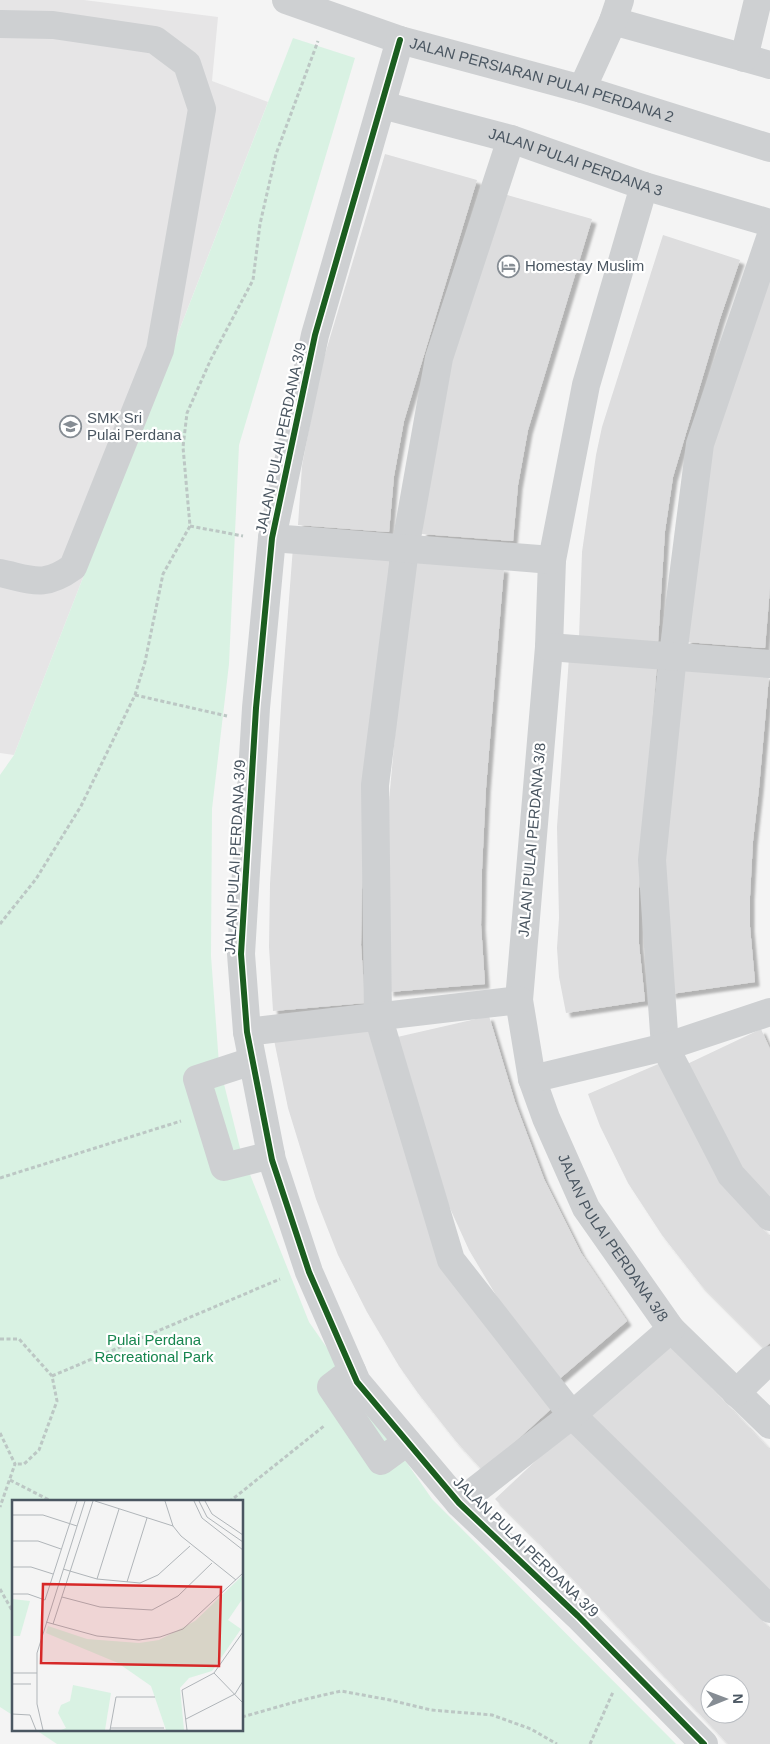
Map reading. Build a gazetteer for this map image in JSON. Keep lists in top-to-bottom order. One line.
{"streets":{"street":["JALAN PERSIARAN PULAI PERDANA 2","JALAN PULAI PERDANA 3","JALAN PULAI PERDANA 3/9","JALAN PULAI PERDANA 3/8"]},"crossings":[["JALAN PERSIARAN PULAI PERDANA 2","JALAN PULAI PERDANA 3/9"],["JALAN PULAI PERDANA 3","JALAN PULAI PERDANA 3/9"],["JALAN PULAI PERDANA 3","JALAN PULAI PERDANA 3/8"]],"parks":["Pulai Perdana Recreational Park"],"places":{"hotel":["Homestay Muslim"],"school or university":["SMK Sri Pulai Perdana"]},"north":"right"}
